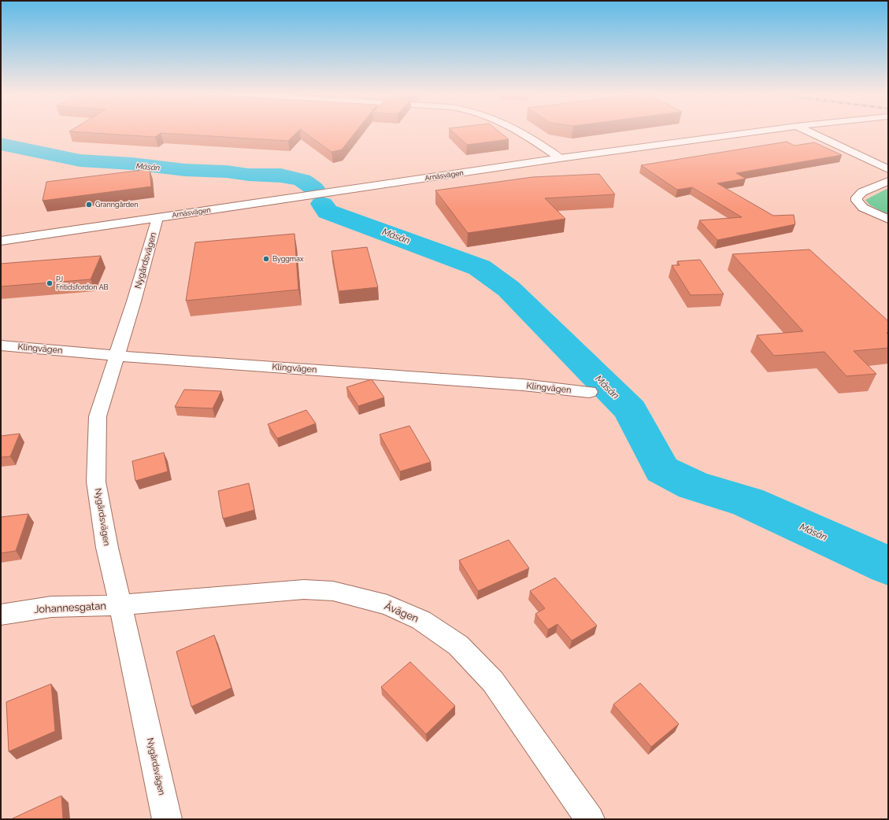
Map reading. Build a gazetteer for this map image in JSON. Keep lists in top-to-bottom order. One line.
{"streets":{"street":["Arnäsvägen","Nygårdsvägen","Klingvägen","Johannesgatan","Åvägen"]},"crossings":[["Arnäsvägen","Nygårdsvägen"],["Nygårdsvägen","Klingvägen"],["Nygårdsvägen","Johannesgatan"],["Nygårdsvägen","Åvägen"],["Johannesgatan","Åvägen"]],"water":["Måsån"],"places":["Granngården","Byggmax","PJ Fritidsfordon AB"]}
